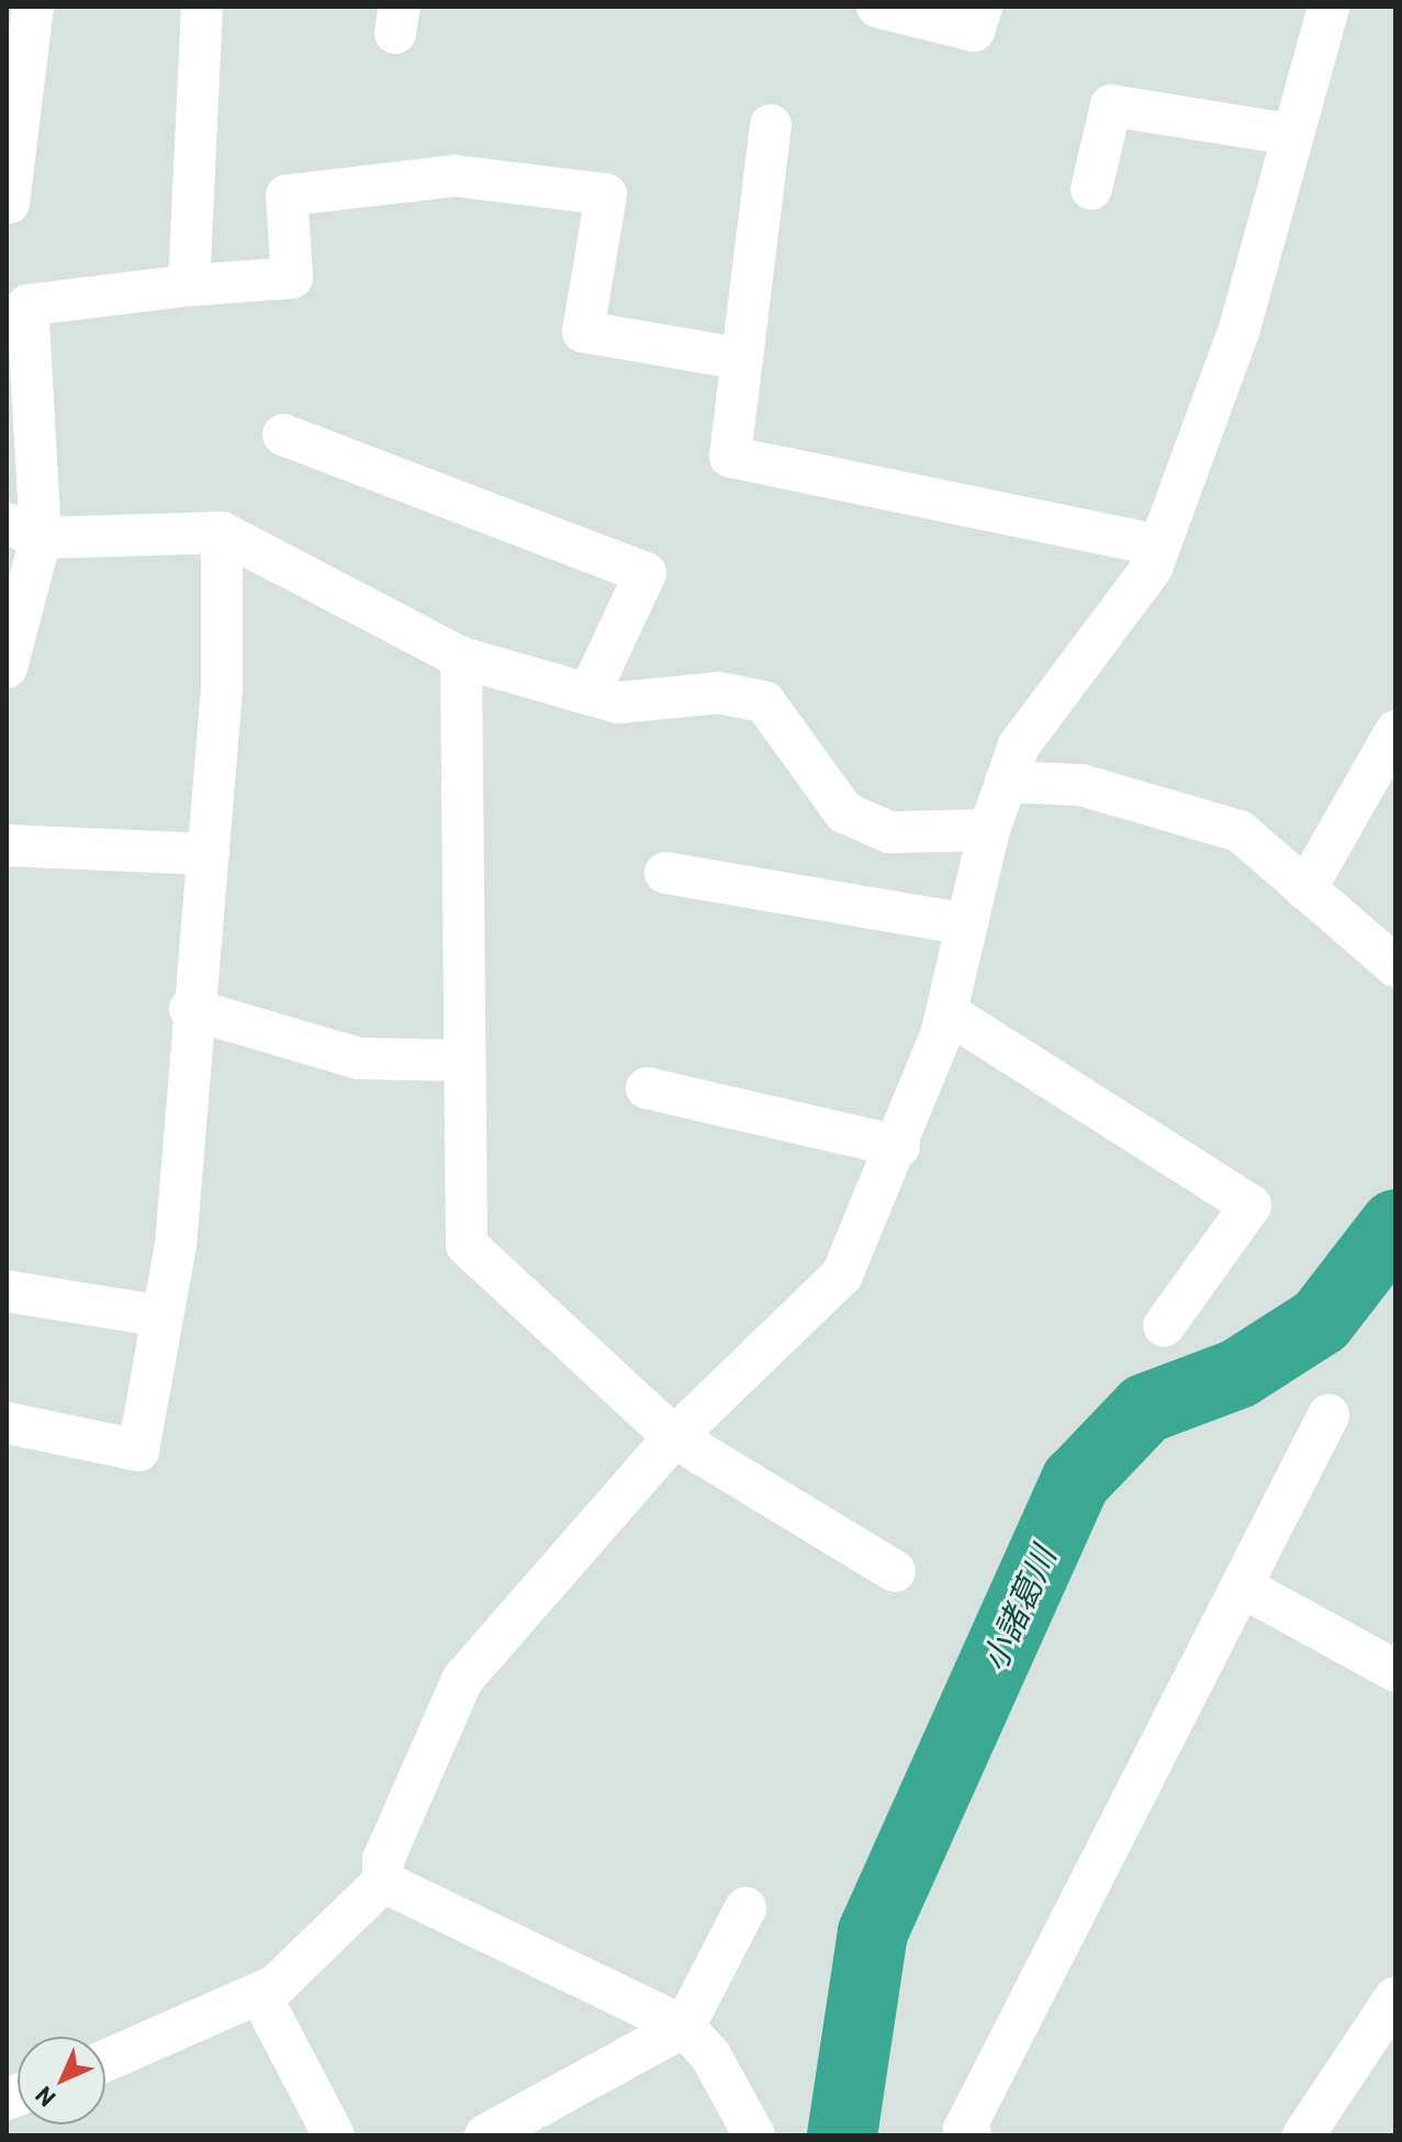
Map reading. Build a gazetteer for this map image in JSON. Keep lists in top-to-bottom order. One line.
{"water":["小諸葛川"],"north":"bottom left"}
